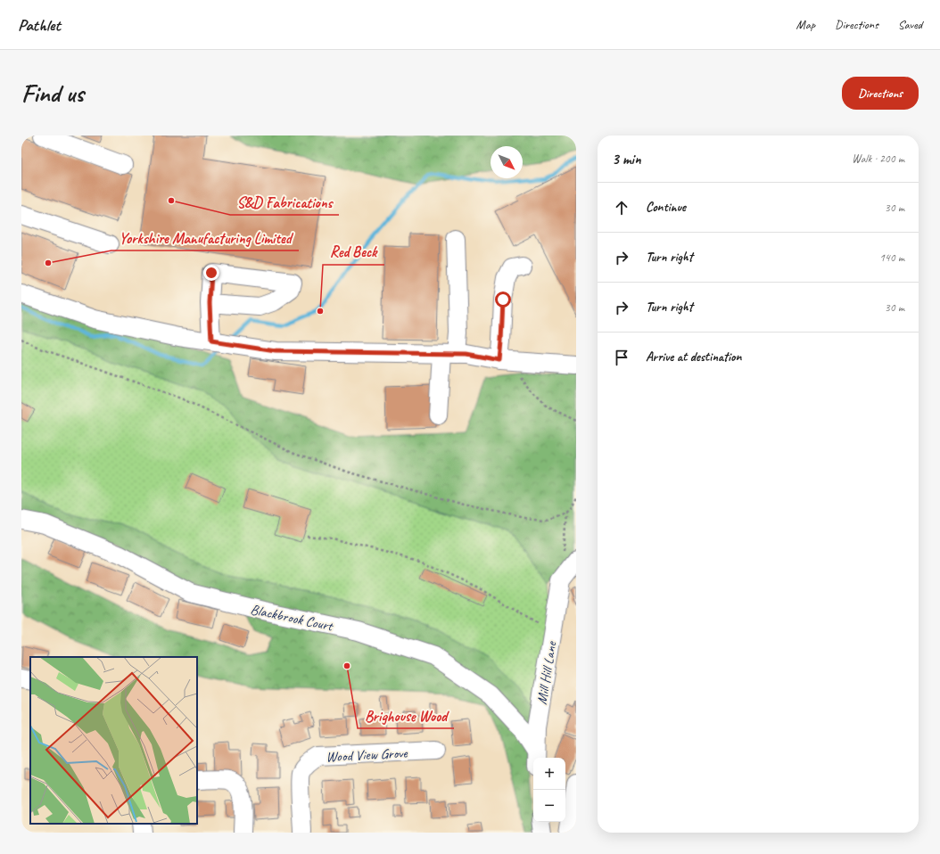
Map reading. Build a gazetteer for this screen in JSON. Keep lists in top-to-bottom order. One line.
{"streets":{"street":["Blackbrook Court","Mill Hill Lane","Wood View Grove"]},"places":["S&D Fabrications","Yorkshire Manufacturing Limited","Red Beck","Brighouse Wood"],"north":"bottom right","page":{"header":"Pathlet","nav":["Map","Directions","Saved"],"buttons":"Directions","title":"Find us","heading":["3 min","Walk · 200 m"],"list":[["Continue","30 m"],["Turn right","140 m"],["Turn right","30 m"],"Arrive at destination"],"map_buttons":["+","−"]}}
